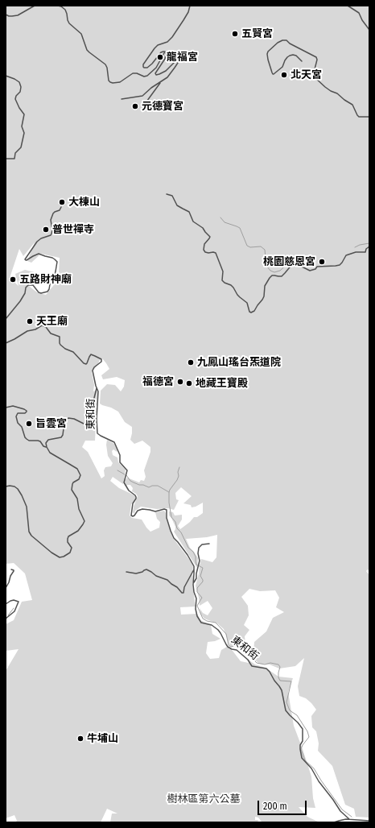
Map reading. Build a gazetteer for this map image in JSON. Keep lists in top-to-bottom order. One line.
{"streets":{"street":["東和街"]},"parks":["樹林區第六公墓"],"places":["五賢宮","龍福宮","北天宮","元德寶宮","大棟山","普世禪寺","桃園慈恩宮","五路財神廟","天王廟","九鳳山瑤台炁道院","福德宮","地藏王寶殿","旨雲宮","牛埔山"],"scale_bar":"200 m"}
